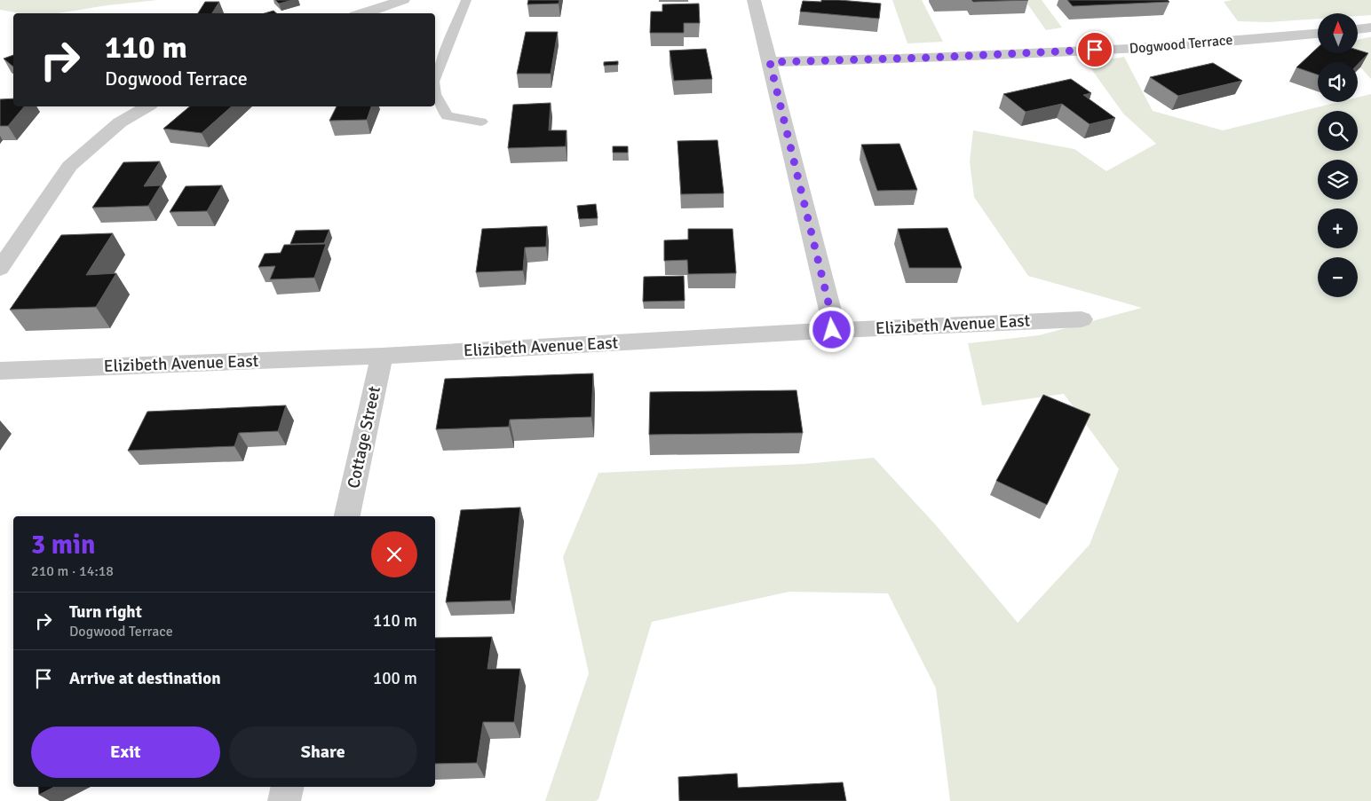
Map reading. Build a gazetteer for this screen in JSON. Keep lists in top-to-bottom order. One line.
{"streets":{"street":["Dogwood Terrace","Elizibeth Avenue East","Cottage Street"]},"crossings":[["Elizibeth Avenue East","Cottage Street"]],"north":"top","page":{"map_buttons":["+","−"],"turn":["110 m","Dogwood Terrace"],"heading":["3 min","210 m · 14:18"],"list":[{"name":"Turn right","note":"Dogwood Terrace","value":"110 m"},{"name":"Arrive at destination","value":"100 m"}],"buttons":["Exit","Share"]}}
